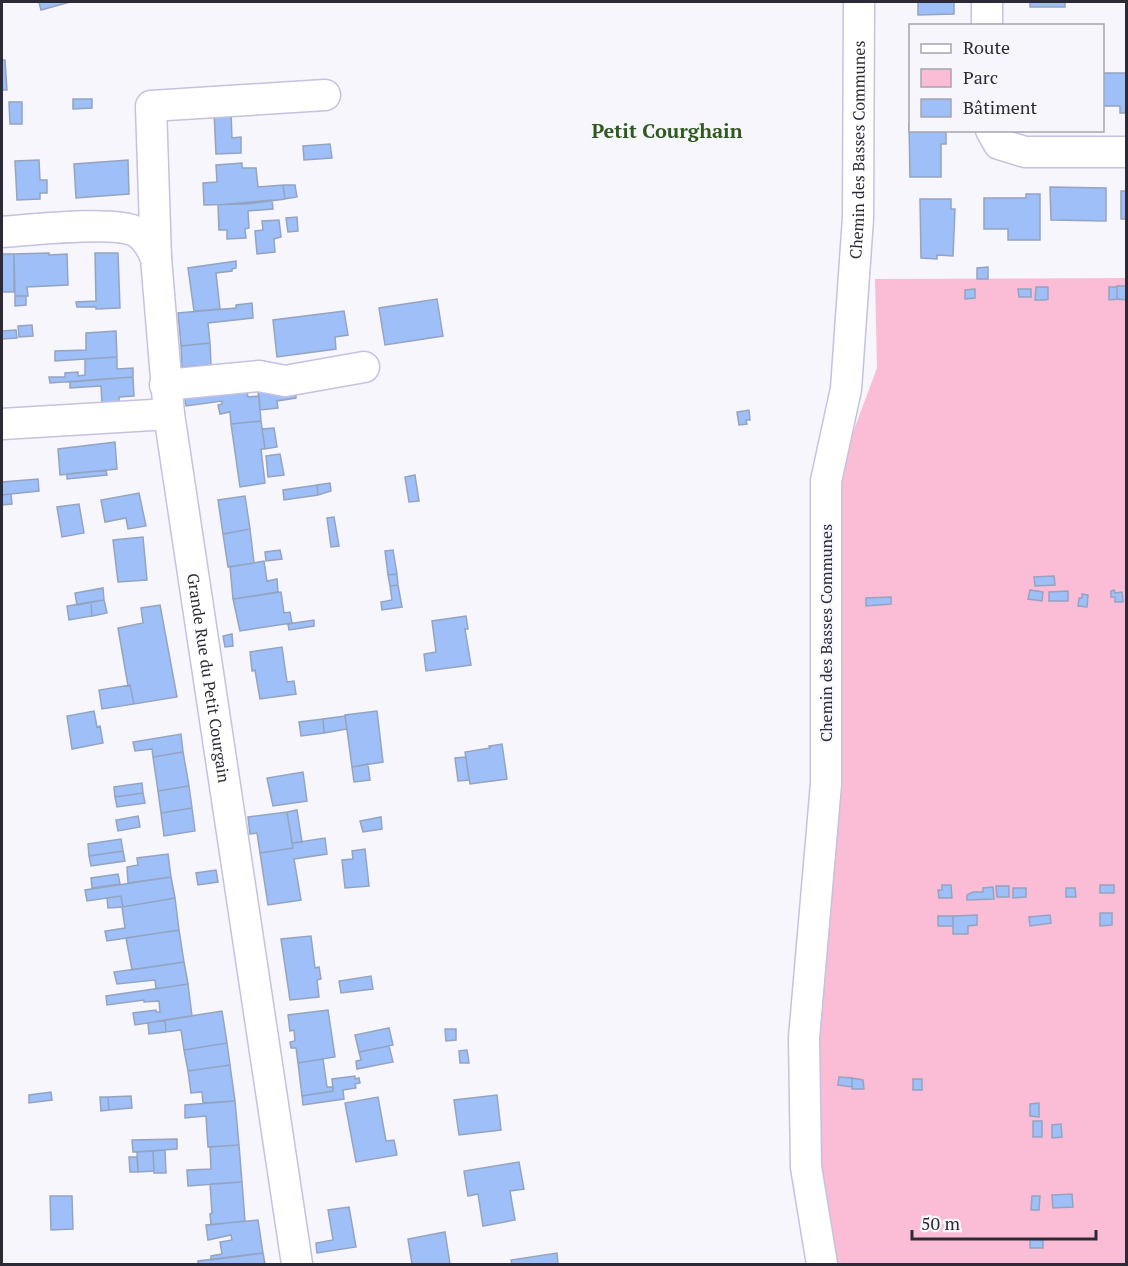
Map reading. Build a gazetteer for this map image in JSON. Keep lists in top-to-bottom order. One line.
{"streets":{"street":["Chemin des Basses Communes","Grande Rue du Petit Courgain"]},"districts":["Petit Courghain"],"legend":["Route","Parc","Bâtiment"],"scale_bar":"50 m"}
